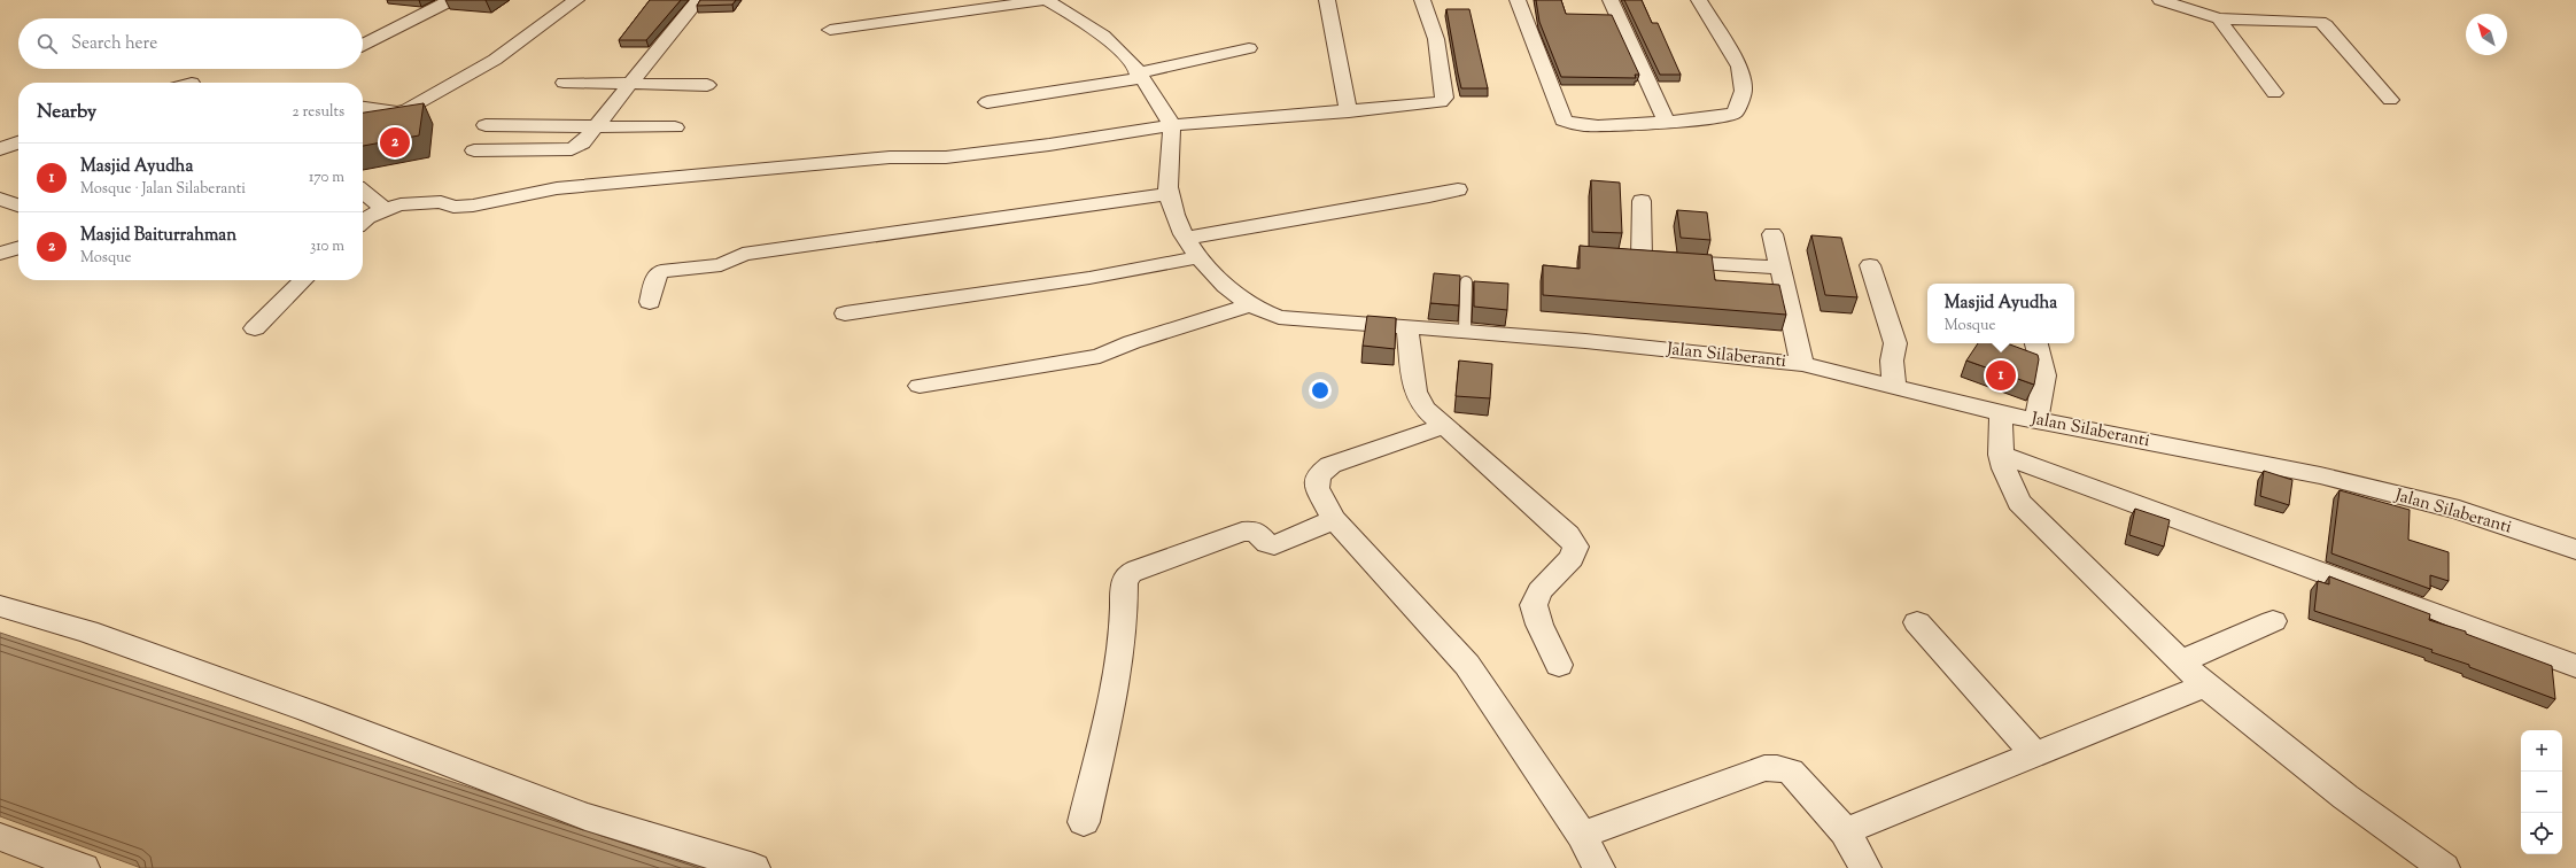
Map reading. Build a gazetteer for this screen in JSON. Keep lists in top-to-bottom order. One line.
{"streets":{"street":["Jalan Silaberanti"]},"north":"top left","page":{"search":"Search here","heading":["Nearby","2 results"],"pins":["2","1"],"list":[{"mark":"1","name":"Masjid Ayudha","note":"Mosque · Jalan Silaberanti","value":"170 m"},{"mark":"2","name":"Masjid Baiturrahman","note":"Mosque","value":"310 m"}],"popup":["Masjid Ayudha","Mosque"],"map_buttons":["+","−"]}}
